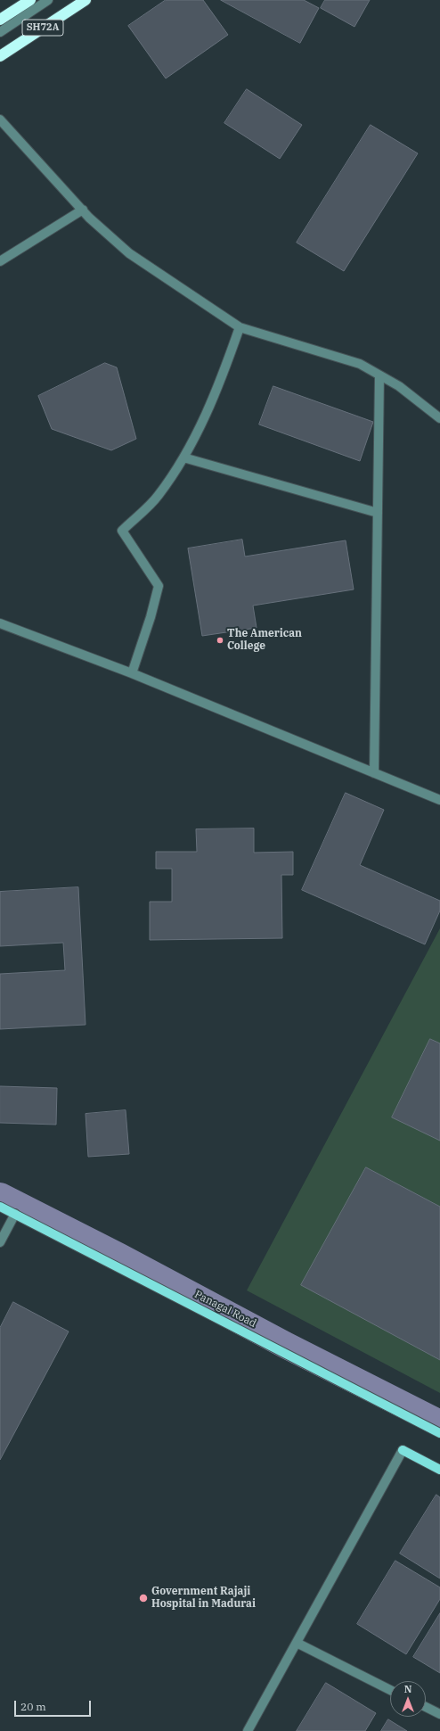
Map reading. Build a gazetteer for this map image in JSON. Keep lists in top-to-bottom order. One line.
{"streets":{"highway":["SH72A"],"main road":["Panagal Road"]},"places":["The American College","Government Rajaji Hospital in Madurai"],"scale_bar":"20 m","north":"top"}
